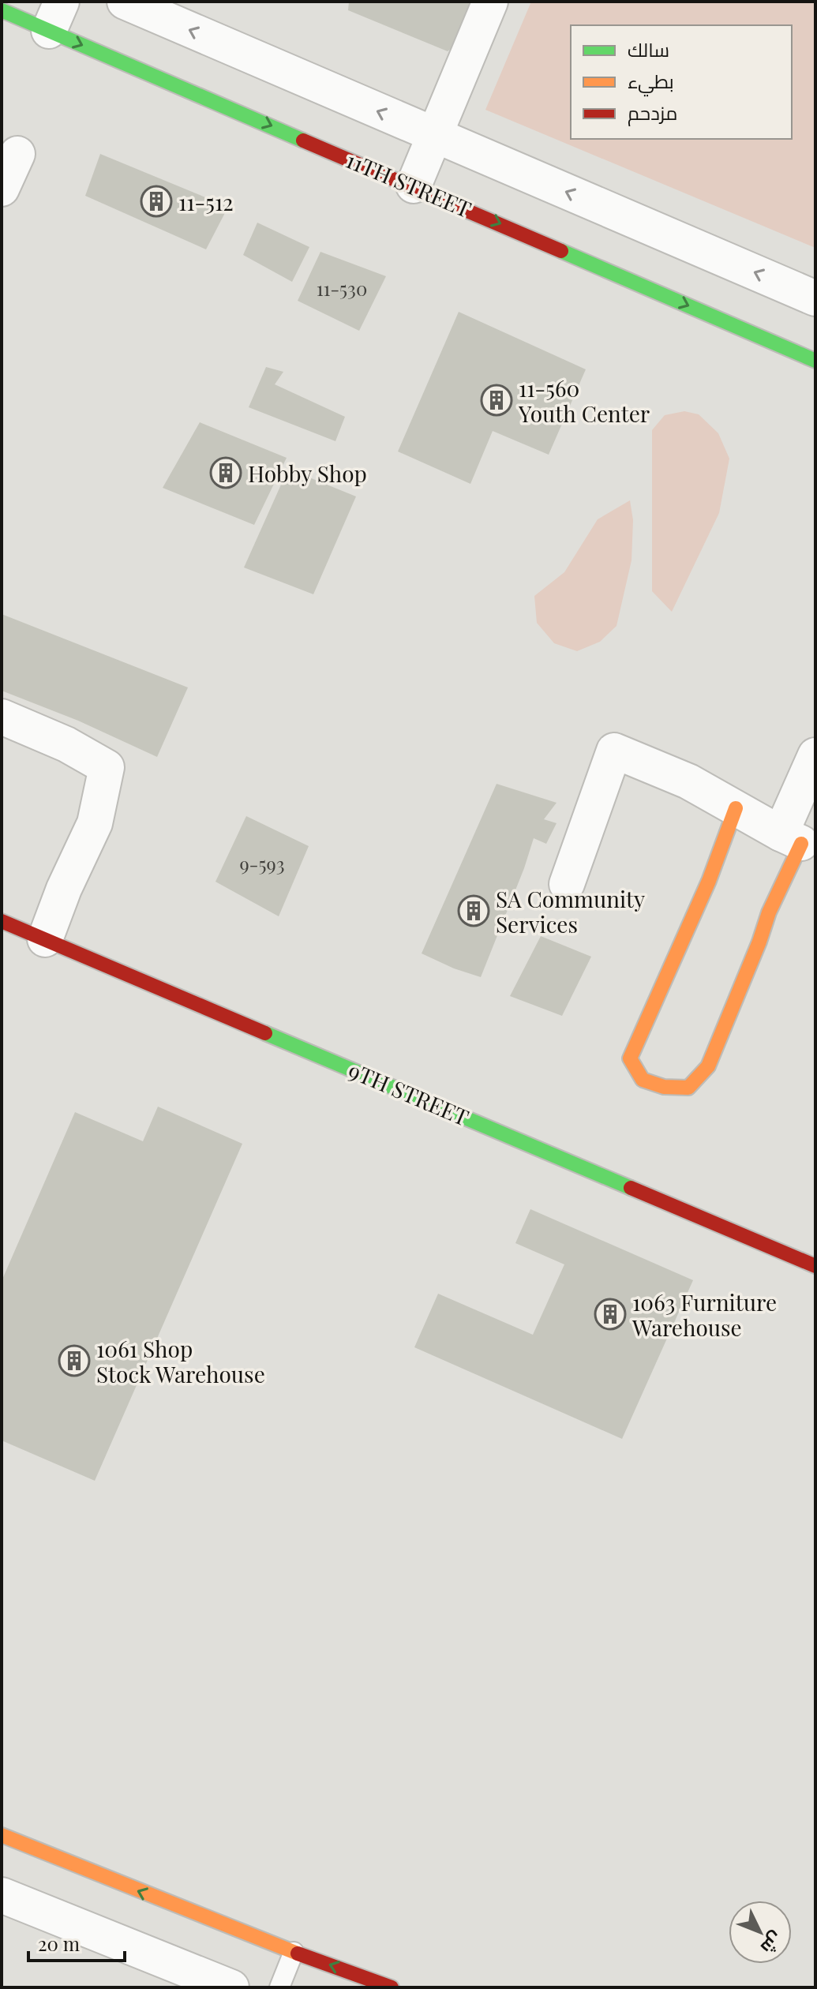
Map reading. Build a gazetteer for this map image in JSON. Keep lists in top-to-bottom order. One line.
{"streets":{"street":["11TH STREET","9TH STREET"]},"places":{"building":["11-512","11-560 Youth Center","Hobby Shop","SA Community Services","1063 Furniture Warehouse","1061 Shop Stock Warehouse"]},"house_numbers":["11-530","9-593"],"legend":["سالك","بطيء","مزدحم"],"scale_bar":"20 m","north":"bottom right"}
